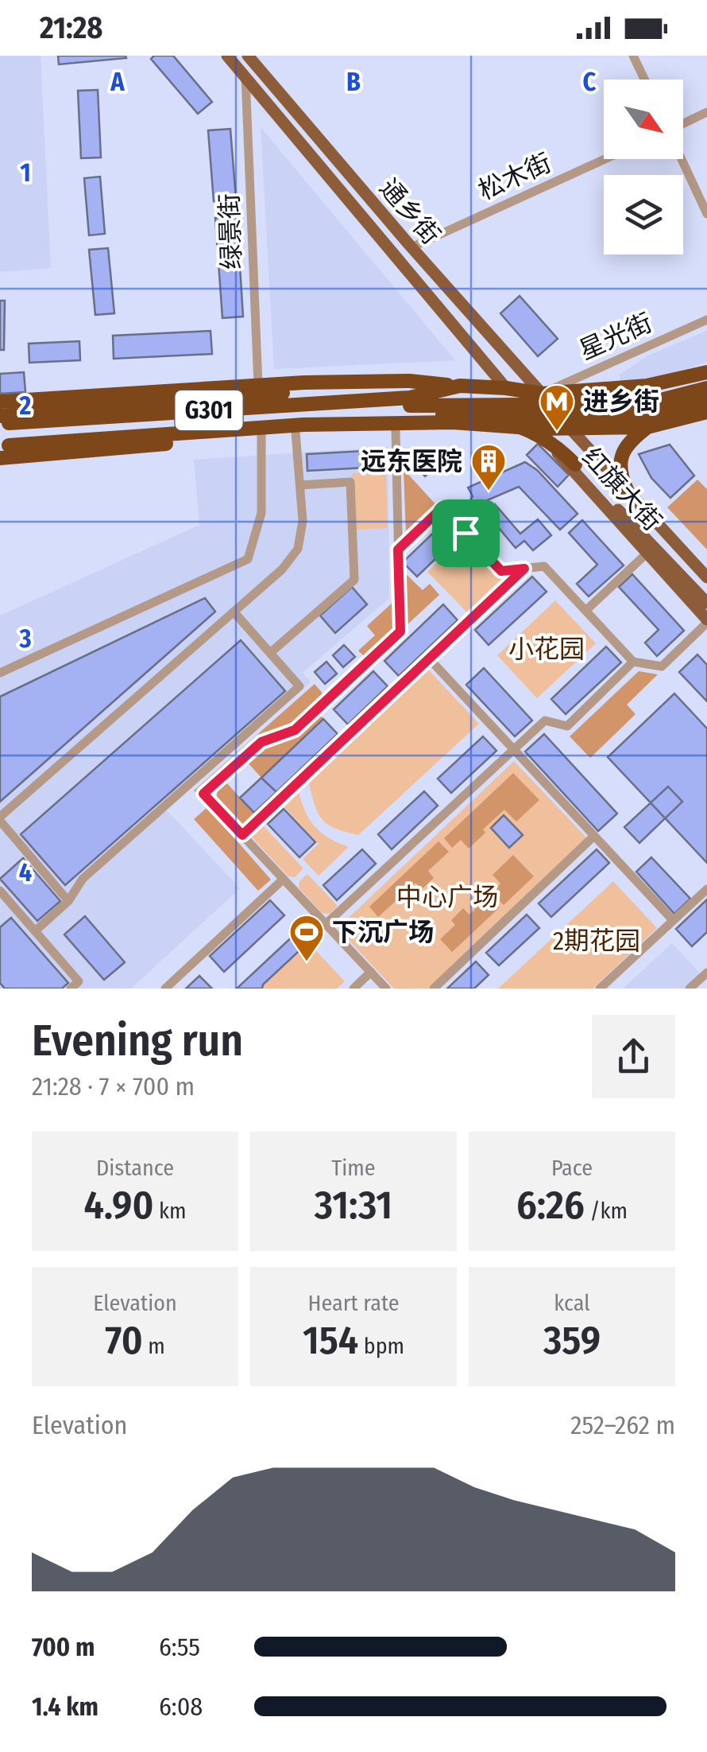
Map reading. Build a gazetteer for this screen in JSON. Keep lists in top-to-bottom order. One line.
{"streets":{"highway":["G301","红旗大街"],"main road":["通乡街"],"street":["松木街","绿景街","星光街"]},"crossings":[["松木街","通乡街"],["通乡街","绿景街"],["通乡街","星光街"],["通乡街","G301"],["通乡街","红旗大街"],["星光街","G301"],["星光街","红旗大街"],["G301","红旗大街"]],"parks":["小花园","中心广场","2期花园"],"places":{"metro station":["进乡街"],"building":["远东医院"],"sports":["下沉广场"]},"north":"bottom right","page":{"status":"21:28","heading":["Evening run","21:28 · 7 × 700 m"],"stats":[["Distance","4.90 km"],["Time","31:31"],["Pace","6:26 /km"],["Elevation","70 m"],["Heart rate","154 bpm"],["kcal","359"]],"chart":["Elevation","252–262 m"],"list":[{"name":"700 m","note":"6:55"},{"name":"1.4 km","note":"6:08"}]},"grid":{"columns":["A","B","C"],"rows":["1","2","3","4"]}}
